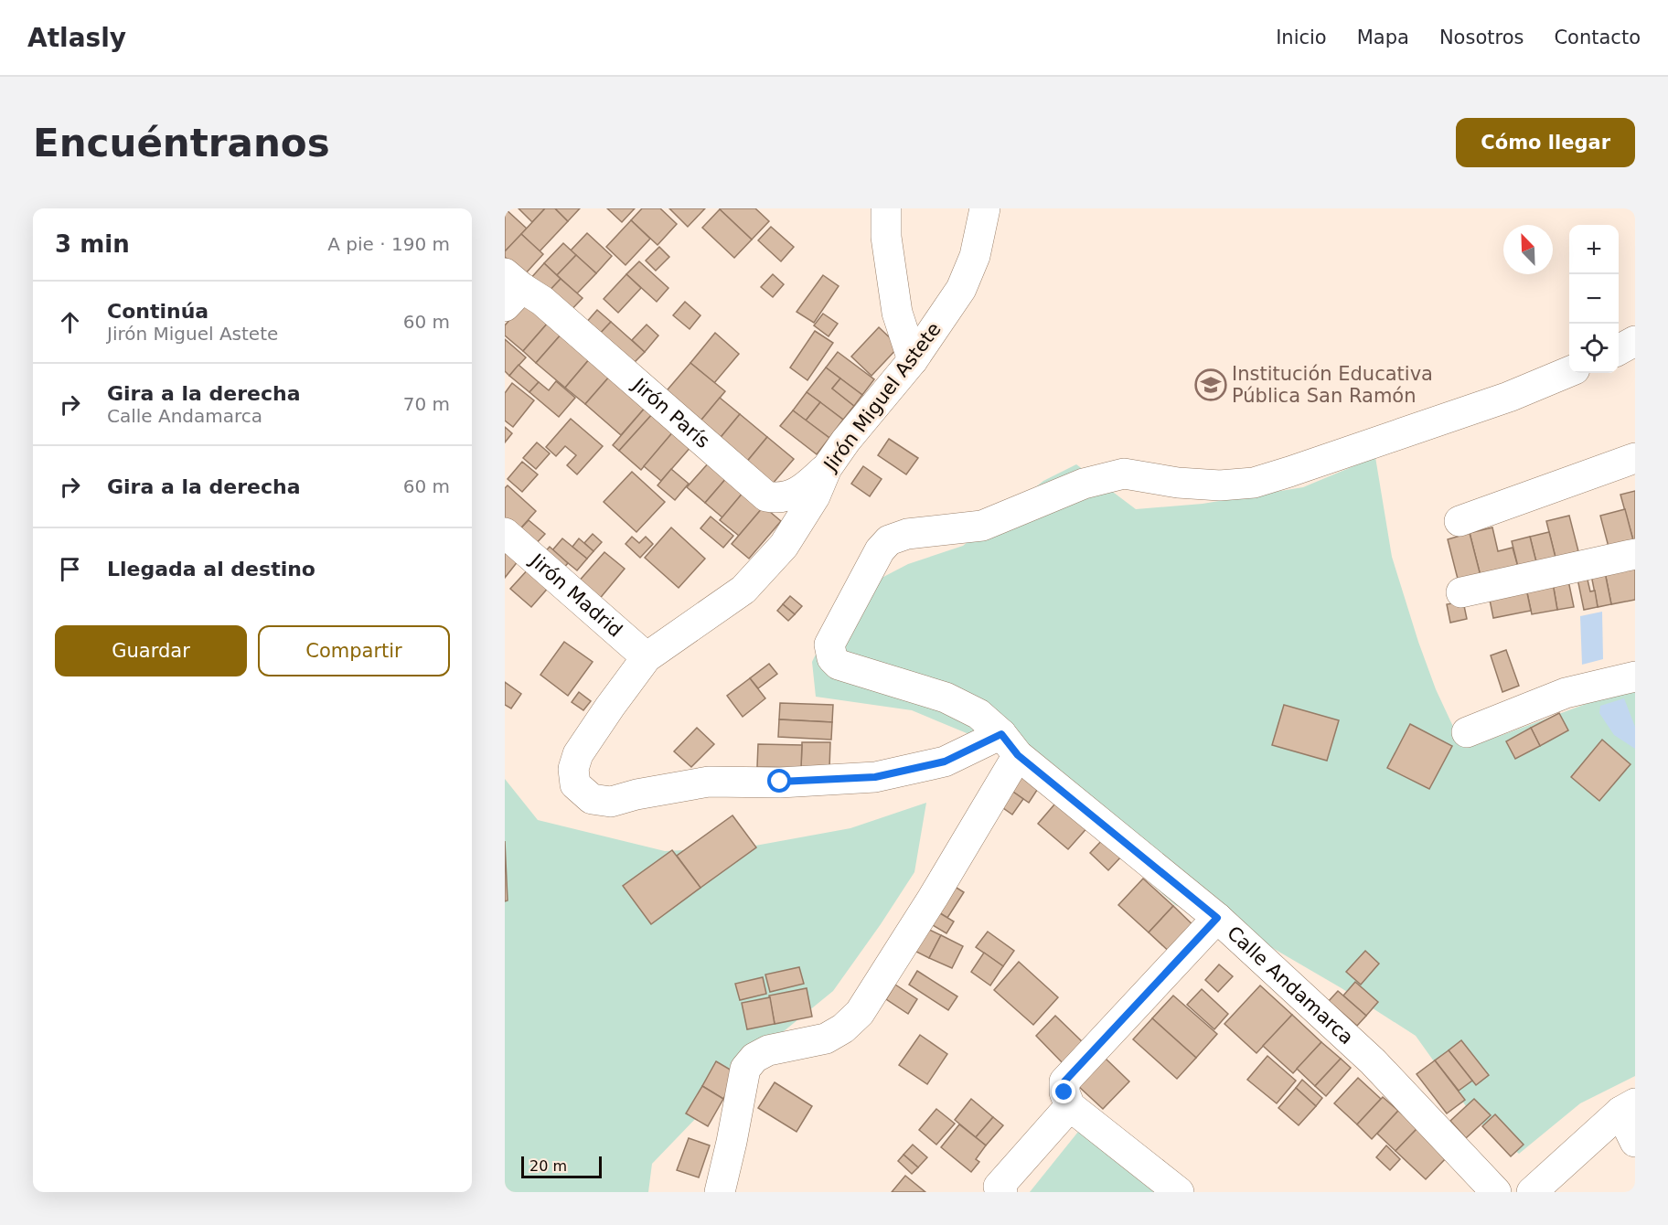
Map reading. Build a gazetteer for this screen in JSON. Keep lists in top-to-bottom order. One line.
{"streets":{"street":["Jirón Miguel Astete","Jirón París","Jirón Madrid","Calle Andamarca"]},"crossings":[["Jirón Miguel Astete","Jirón París"],["Jirón Miguel Astete","Jirón Madrid"],["Jirón Miguel Astete","Calle Andamarca"]],"places":{"school or university":["Institución Educativa Pública San Ramón"]},"scale_bar":"20 m","north":"top left","page":{"header":"Atlasly","nav":["Inicio","Mapa","Nosotros","Contacto"],"buttons":["Cómo llegar",["Guardar","Compartir"]],"title":"Encuéntranos","heading":["3 min","A pie · 190 m"],"map_buttons":["+","−"],"list":[["Continúa","Jirón Miguel Astete","60 m"],["Gira a la derecha","Calle Andamarca","70 m"],["Gira a la derecha","60 m"],"Llegada al destino"],"scale":"20 m"}}
